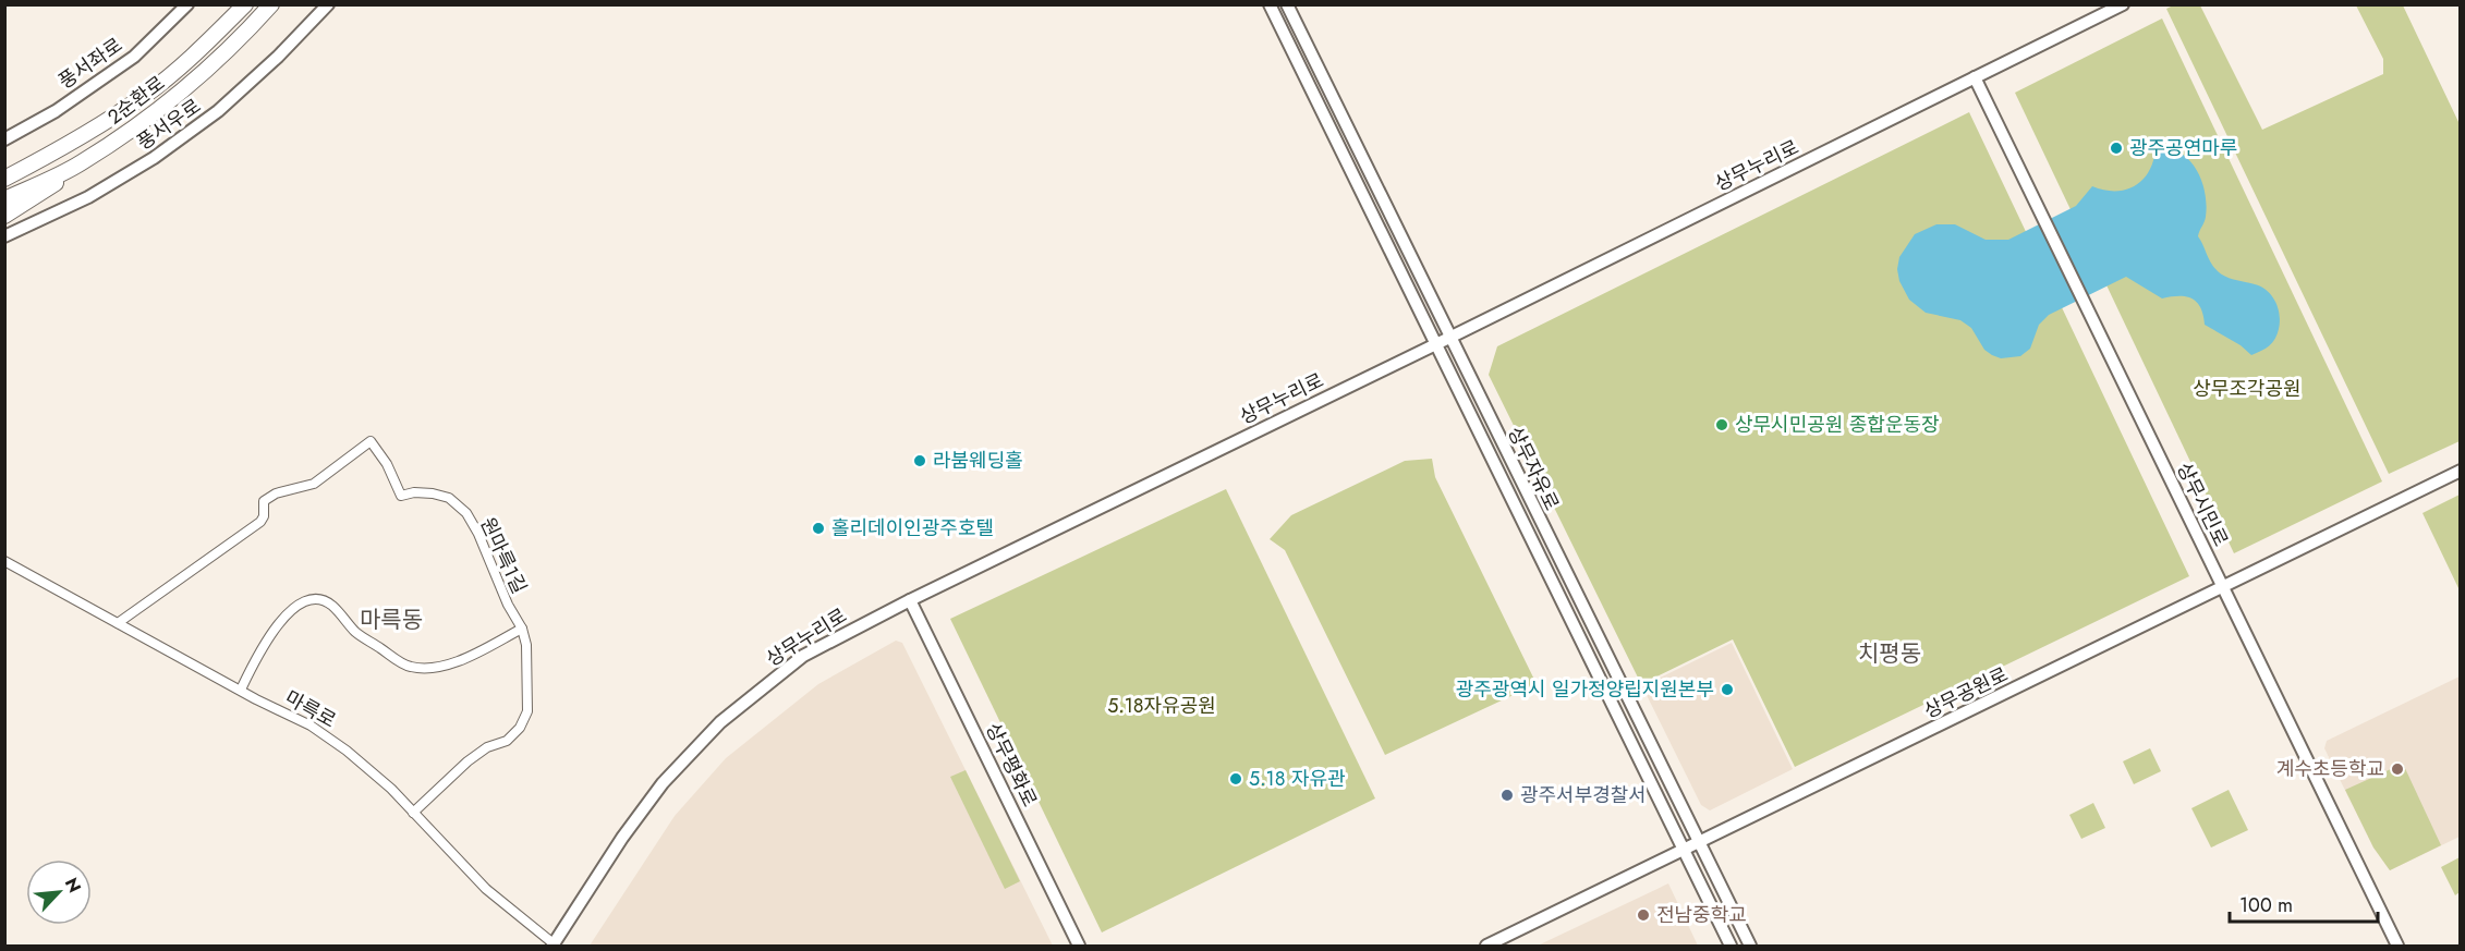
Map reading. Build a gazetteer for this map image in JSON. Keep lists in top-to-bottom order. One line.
{"streets":{"highway":["2순환로"],"street":["풍서좌로","풍서우로","상무누리로","상무자유로","상무시민로","원마륵1길","상무공원로","마륵로","상무평화로"]},"crossings":[["상무누리로","상무자유로"],["상무누리로","상무시민로"],["상무누리로","마륵로"],["상무누리로","상무평화로"],["상무자유로","상무공원로"],["상무시민로","상무공원로"],["원마륵1길","마륵로"]],"districts":["마륵동","치평동"],"parks":["상무조각공원","5.18자유공원"],"places":["광주공연마루","상무시민공원 종합운동장","라붐웨딩홀","홀리데이인광주호텔","광주광역시 일가정양립지원본부","계수초등학교","5.18 자유관","광주서부경찰서","전남중학교"],"scale_bar":"100 m","north":"top right"}
